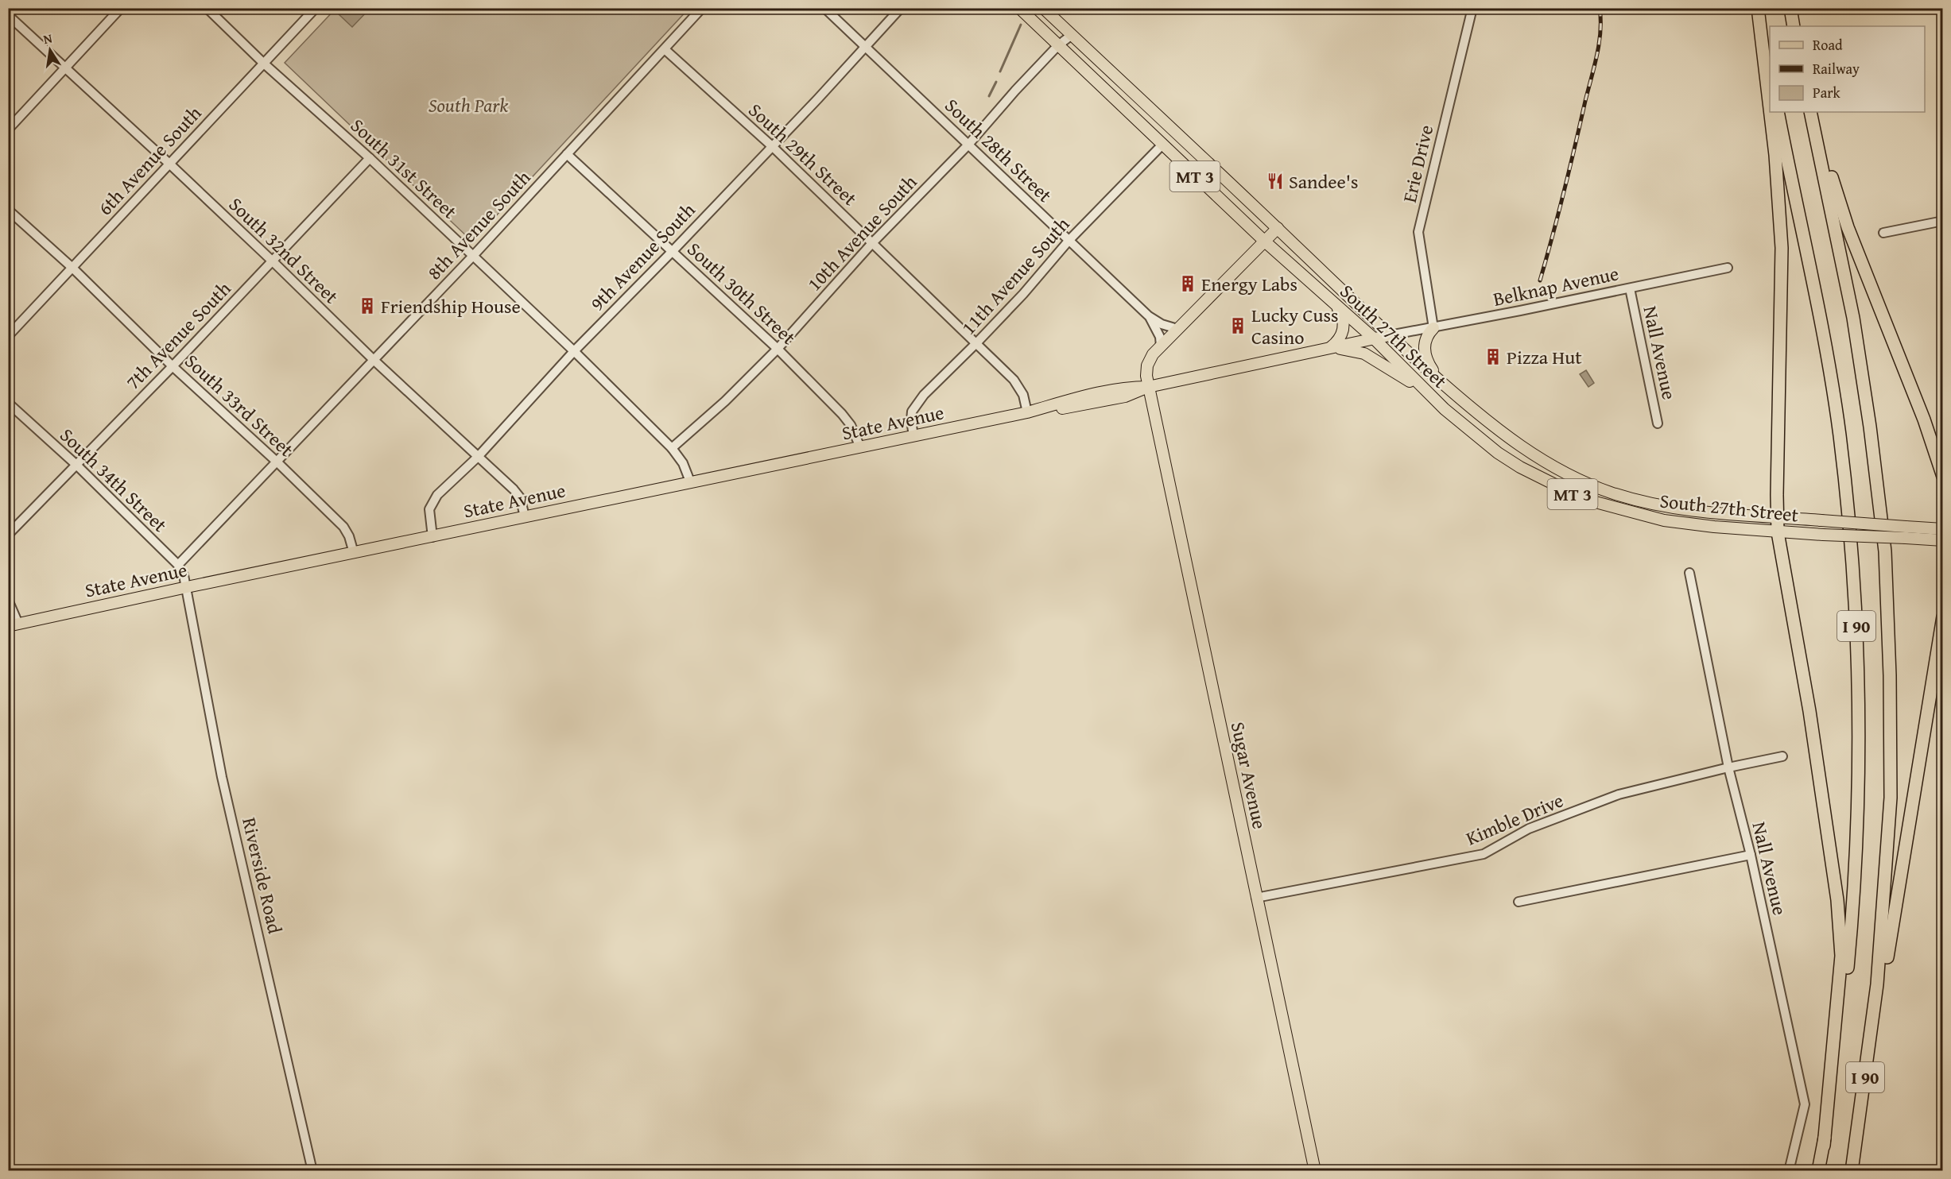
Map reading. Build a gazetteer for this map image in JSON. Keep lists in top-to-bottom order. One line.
{"streets":{"highway":["I 90"],"main road":["MT 3","South 27th Street","State Avenue","Sugar Avenue"],"street":["South 28th Street","South 29th Street","6th Avenue South","Erie Drive","South 31st Street","8th Avenue South","10th Avenue South","South 32nd Street","9th Avenue South","11th Avenue South","Belknap Avenue","South 30th Street","7th Avenue South","Nall Avenue","South 33rd Street","South 34th Street","Kimble Drive","Riverside Road"]},"crossings":[["South 28th Street","10th Avenue South"],["South 28th Street","9th Avenue South"],["South 28th Street","11th Avenue South"],["South 28th Street","Sugar Avenue"],["South 29th Street","8th Avenue South"],["South 29th Street","10th Avenue South"],["South 29th Street","9th Avenue South"],["South 29th Street","11th Avenue South"],["South 29th Street","State Avenue"],["6th Avenue South","South 31st Street"],["6th Avenue South","South 32nd Street"],["6th Avenue South","South 33rd Street"],["Erie Drive","Belknap Avenue"],["South 31st Street","8th Avenue South"],["South 31st Street","10th Avenue South"],["South 31st Street","9th Avenue South"],["South 31st Street","7th Avenue South"],["South 31st Street","State Avenue"],["MT 3","South 27th Street"],["8th Avenue South","South 32nd Street"],["8th Avenue South","South 30th Street"],["8th Avenue South","South 33rd Street"],["8th Avenue South","South 34th Street"],["10th Avenue South","South 30th Street"],["10th Avenue South","South 27th Street"],["South 32nd Street","9th Avenue South"],["South 32nd Street","7th Avenue South"],["South 32nd Street","State Avenue"],["9th Avenue South","South 30th Street"],["9th Avenue South","State Avenue"],["11th Avenue South","South 27th Street"],["11th Avenue South","State Avenue"],["Belknap Avenue","South 27th Street"],["Belknap Avenue","Nall Avenue"],["Belknap Avenue","State Avenue"],["South 30th Street","State Avenue"],["7th Avenue South","South 33rd Street"],["7th Avenue South","South 34th Street"],["South 27th Street","State Avenue"],["South 27th Street","Sugar Avenue"],["Nall Avenue","Kimble Drive"],["South 33rd Street","State Avenue"],["State Avenue","South 34th Street"],["State Avenue","Sugar Avenue"],["State Avenue","Riverside Road"],["South 34th Street","Riverside Road"],["Sugar Avenue","Kimble Drive"]],"parks":["South Park"],"places":{"restaurant":["Sandee's"],"building":["Energy Labs","Friendship House","Lucky Cuss Casino","Pizza Hut"]},"legend":["Road","Railway","Park"],"north":"top"}
